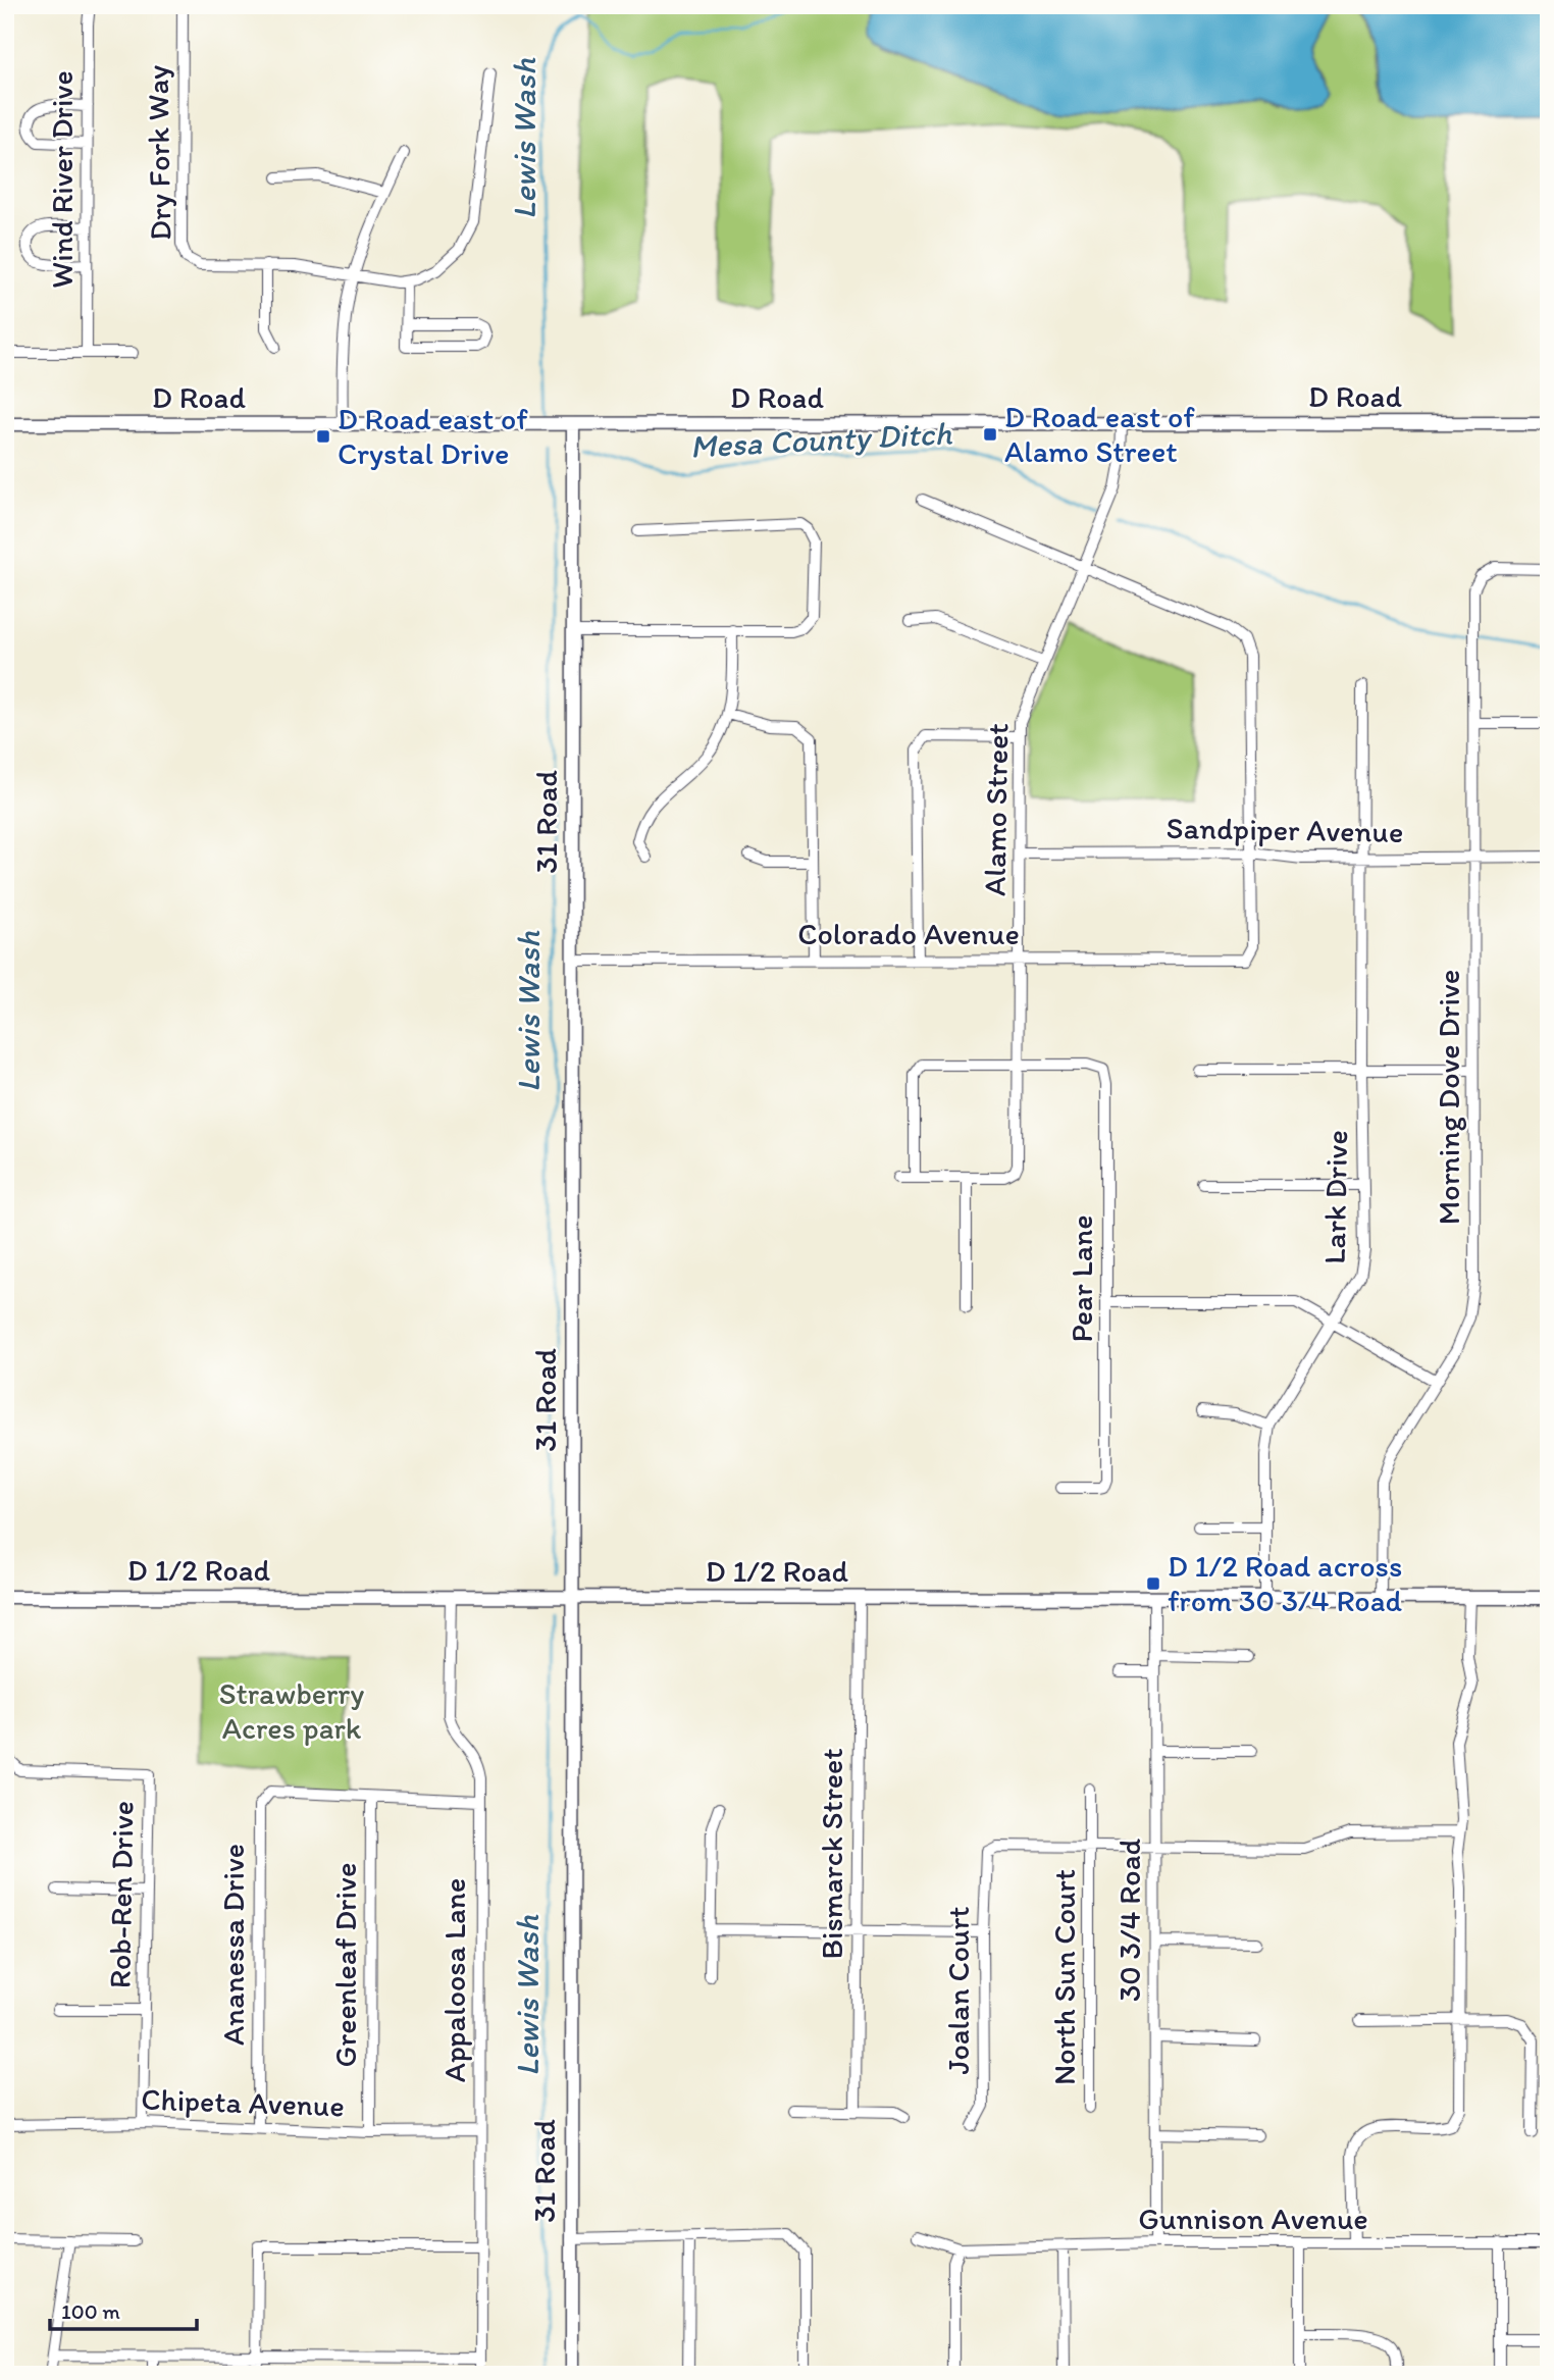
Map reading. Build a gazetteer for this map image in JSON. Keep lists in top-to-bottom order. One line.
{"streets":{"street":["Dry Fork Way","Wind River Drive","D Road","Alamo Street","31 Road","Sandpiper Avenue","Colorado Avenue","Morning Dove Drive","Lark Drive","Pear Lane","D 1/2 Road","Bismarck Street","Rob-Ren Drive","30 3/4 Road","Ananessa Drive","Greenleaf Drive","North Sun Court","Appaloosa Lane","Joalan Court","Chipeta Avenue","Gunnison Avenue"]},"crossings":[["D Road","Alamo Street"],["D Road","31 Road"],["Alamo Street","Sandpiper Avenue"],["Alamo Street","Colorado Avenue"],["Alamo Street","Pear Lane"],["31 Road","Colorado Avenue"],["31 Road","D 1/2 Road"],["Sandpiper Avenue","Colorado Avenue"],["Sandpiper Avenue","Morning Dove Drive"],["Sandpiper Avenue","Lark Drive"],["Morning Dove Drive","D 1/2 Road"],["Lark Drive","D 1/2 Road"],["D 1/2 Road","Bismarck Street"],["D 1/2 Road","30 3/4 Road"],["D 1/2 Road","Appaloosa Lane"],["Rob-Ren Drive","Chipeta Avenue"],["30 3/4 Road","Gunnison Avenue"],["Ananessa Drive","Greenleaf Drive"],["Ananessa Drive","Chipeta Avenue"],["Greenleaf Drive","Chipeta Avenue"],["North Sun Court","Joalan Court"],["Appaloosa Lane","Chipeta Avenue"]],"water":["Lewis Wash","Mesa County Ditch"],"parks":["Strawberry Acres park"],"places":{"transit":["D Road east of Alamo Street","D Road east of Crystal Drive","D 1/2 Road across from 30 3/4 Road"]},"scale_bar":"100 m"}
